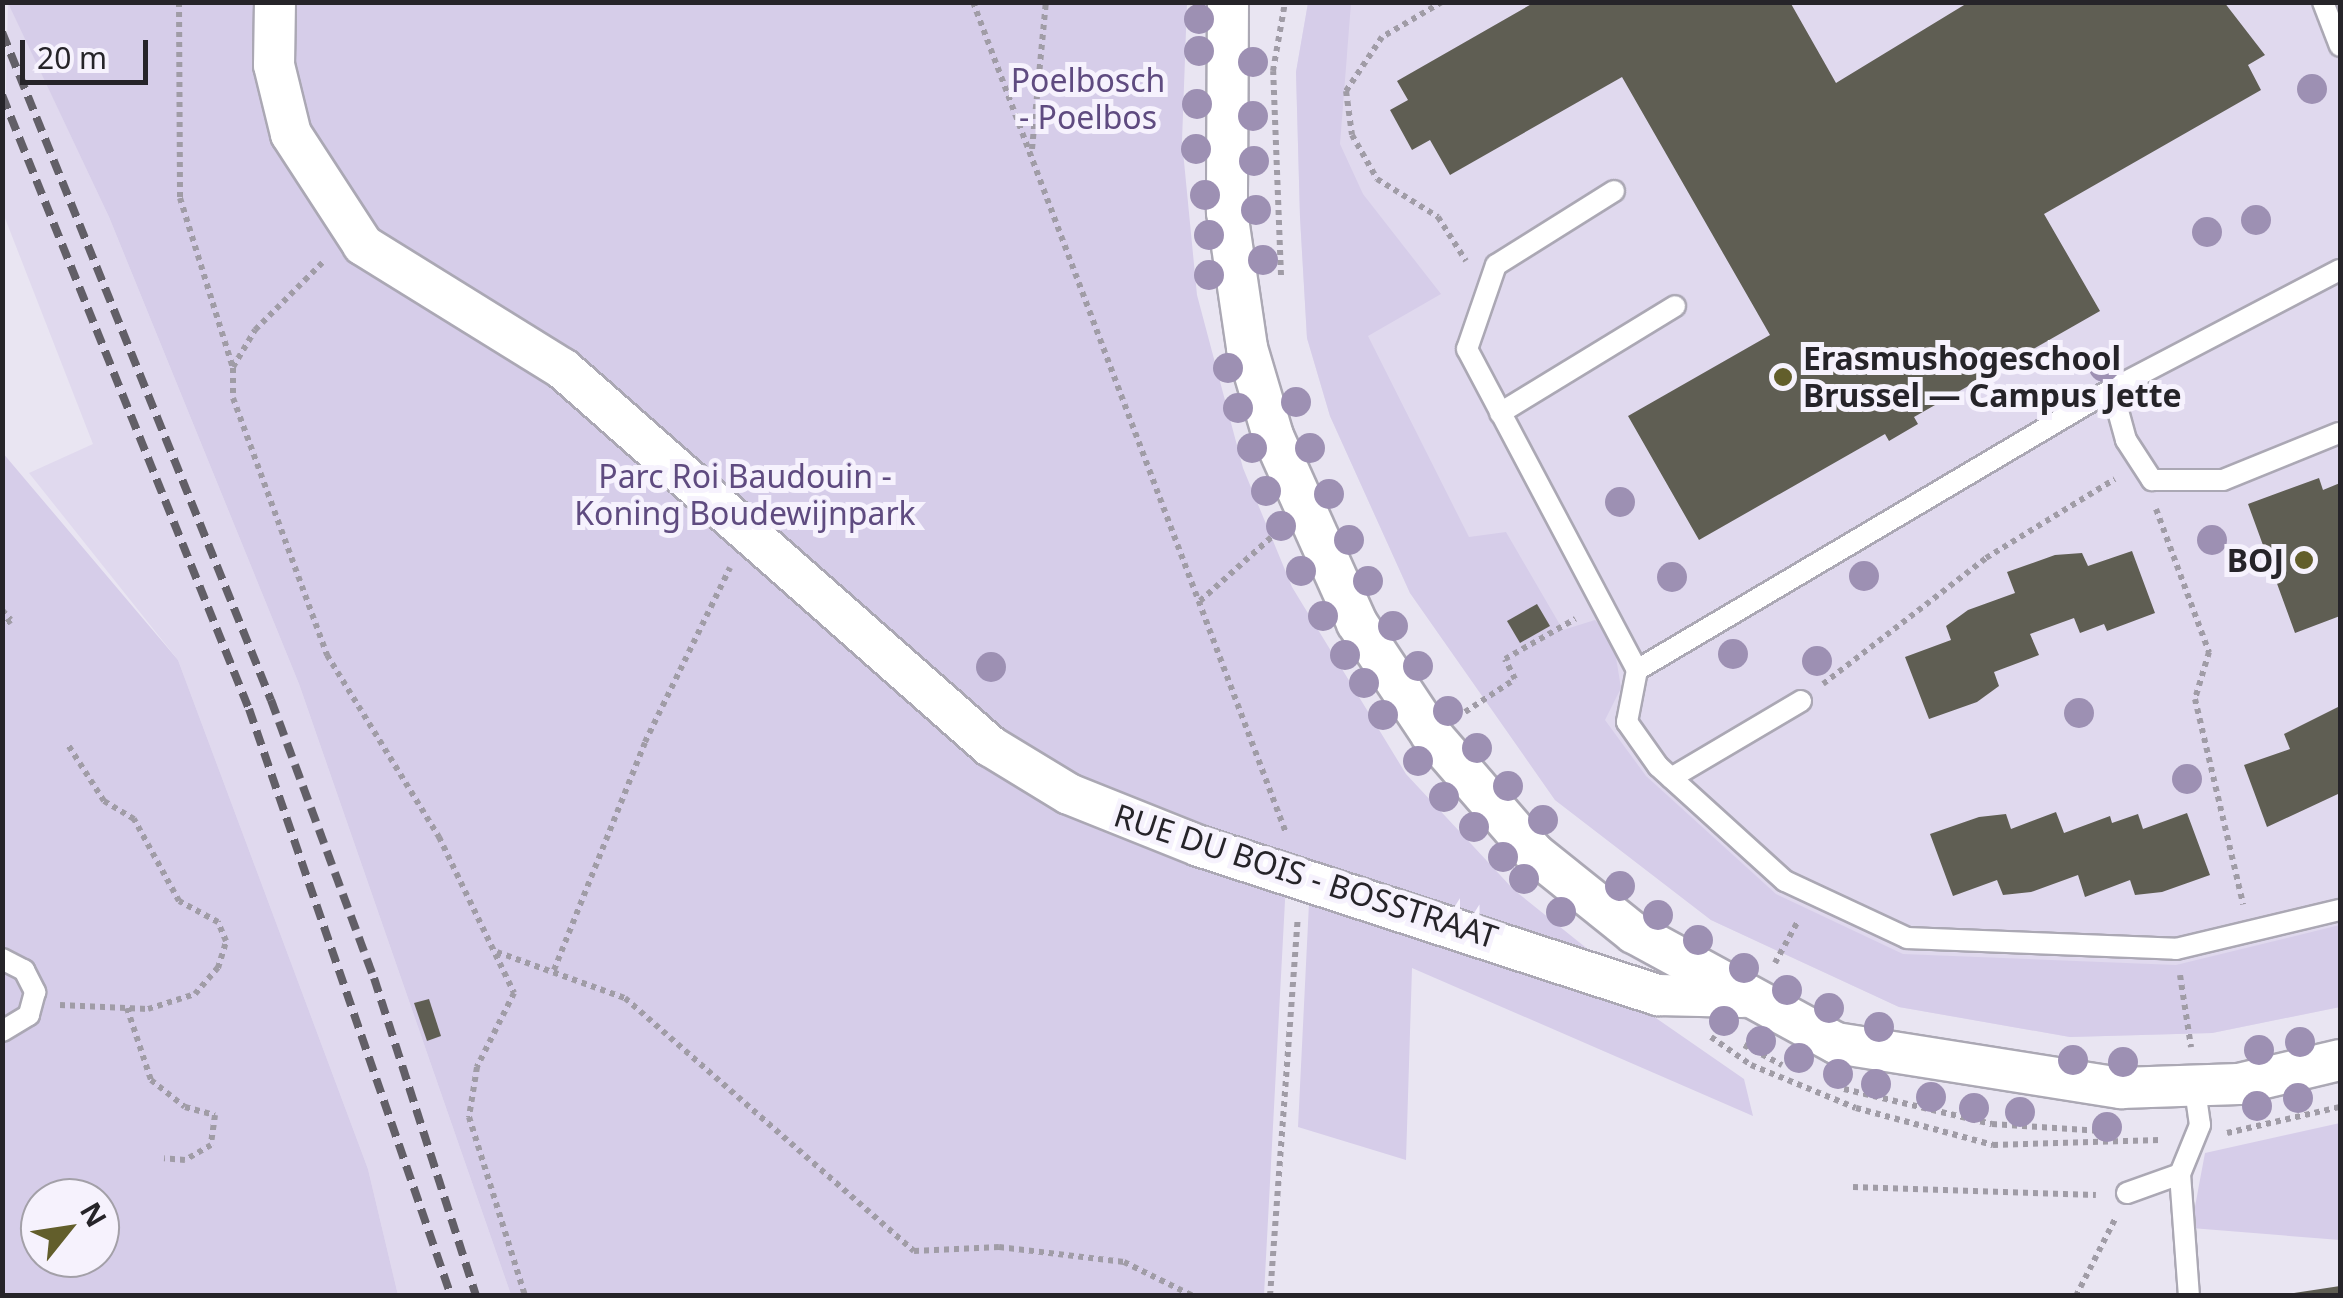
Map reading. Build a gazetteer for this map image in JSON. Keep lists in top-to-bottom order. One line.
{"streets":{"street":["RUE DU BOIS - BOSSTRAAT"]},"parks":["Poelbosch - Poelbos","Parc Roi Baudouin - Koning Boudewijnpark"],"places":["Erasmushogeschool Brussel — Campus Jette","BOJ"],"scale_bar":"20 m","north":"top right"}
